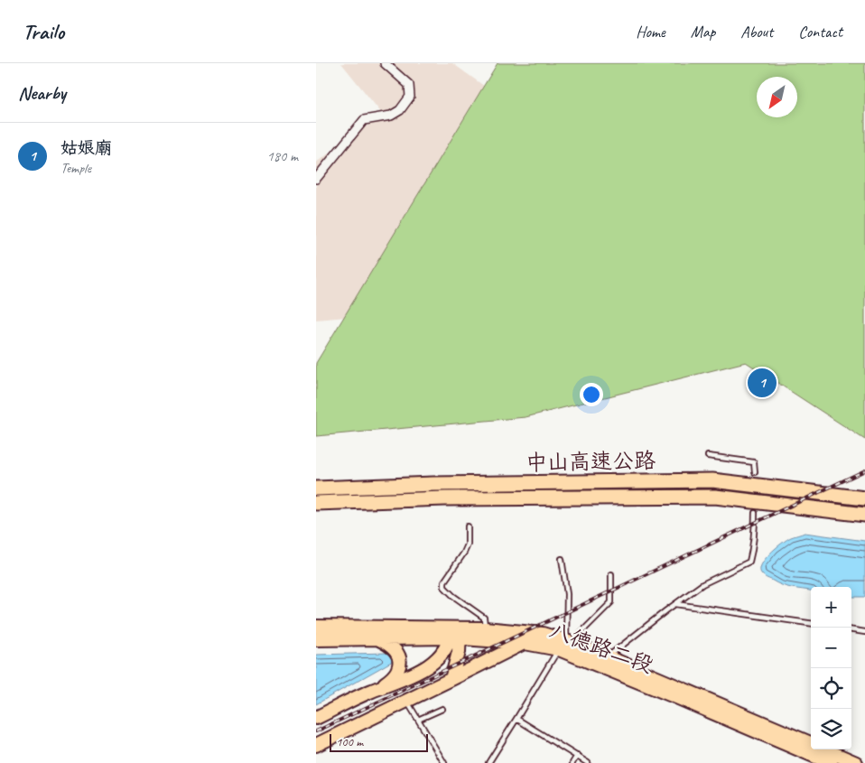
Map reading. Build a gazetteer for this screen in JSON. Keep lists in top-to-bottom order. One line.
{"streets":{"highway":["中山高速公路"],"main road":["八德路二段"]},"scale_bar":"100 m","north":"bottom left","page":{"header":"Trailo","nav":["Home","Map","About","Contact"],"heading":"Nearby","list":[{"mark":"1","name":"姑娘廟","note":"Temple","value":"180 m"}],"pins":"1","map_buttons":["+","−"],"scale":"100 m"}}
